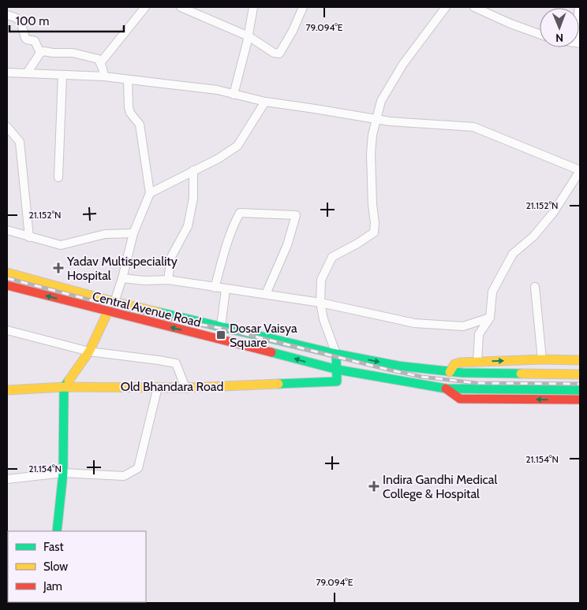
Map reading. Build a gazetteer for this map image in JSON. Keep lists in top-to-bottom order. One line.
{"streets":{"main road":["Central Avenue Road","Old Bhandara Road"]},"crossings":[["Central Avenue Road","Old Bhandara Road"]],"places":{"health":["Yadav Multispeciality Hospital","Indira Gandhi Medical College & Hospital"],"transit":["Dosar Vaisya Square"]},"legend":["Fast","Slow","Jam"],"scale_bar":"100 m","north":"bottom","coordinates":["79.094°E","21.152°N","21.154°N"]}
